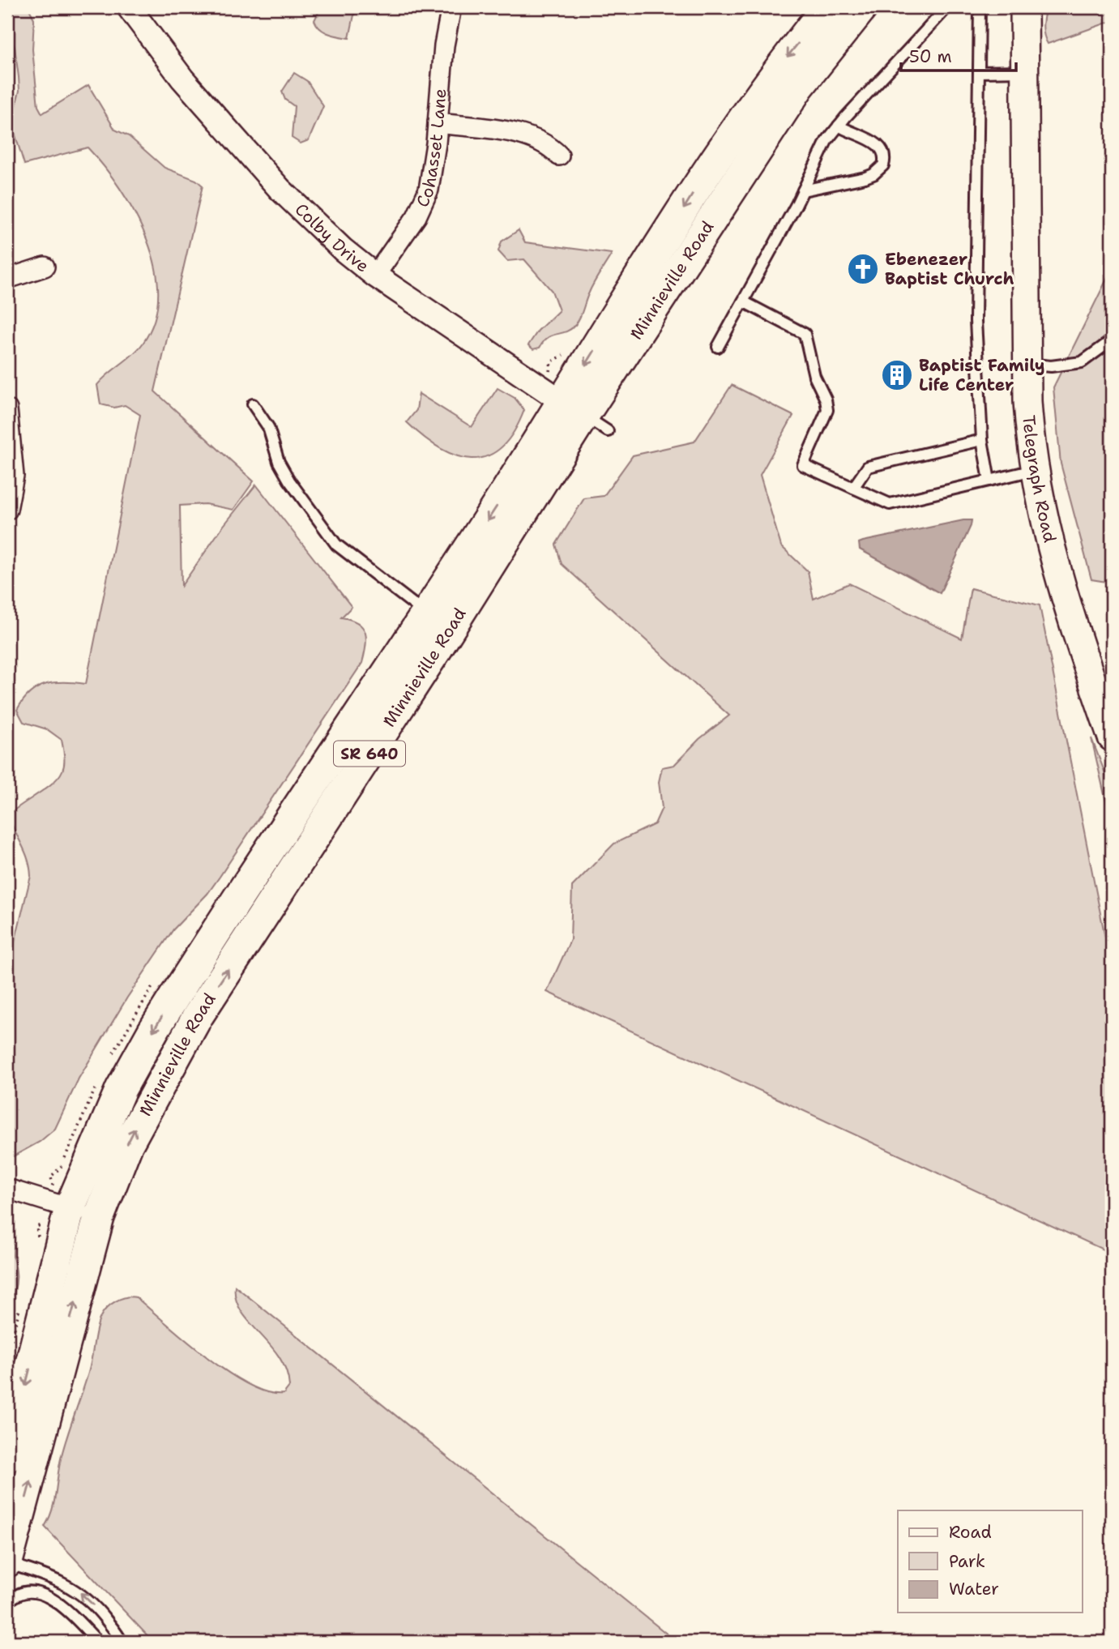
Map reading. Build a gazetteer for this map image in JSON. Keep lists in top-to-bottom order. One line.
{"streets":{"main road":["Minnieville Road","Telegraph Road","SR 640"],"street":["Cohasset Lane","Colby Drive"]},"crossings":[["Cohasset Lane","Colby Drive"],["Colby Drive","Minnieville Road"]],"places":{"church":["Ebenezer Baptist Church"],"building":["Baptist Family Life Center"]},"legend":["Road","Park","Water"],"scale_bar":"50 m"}
